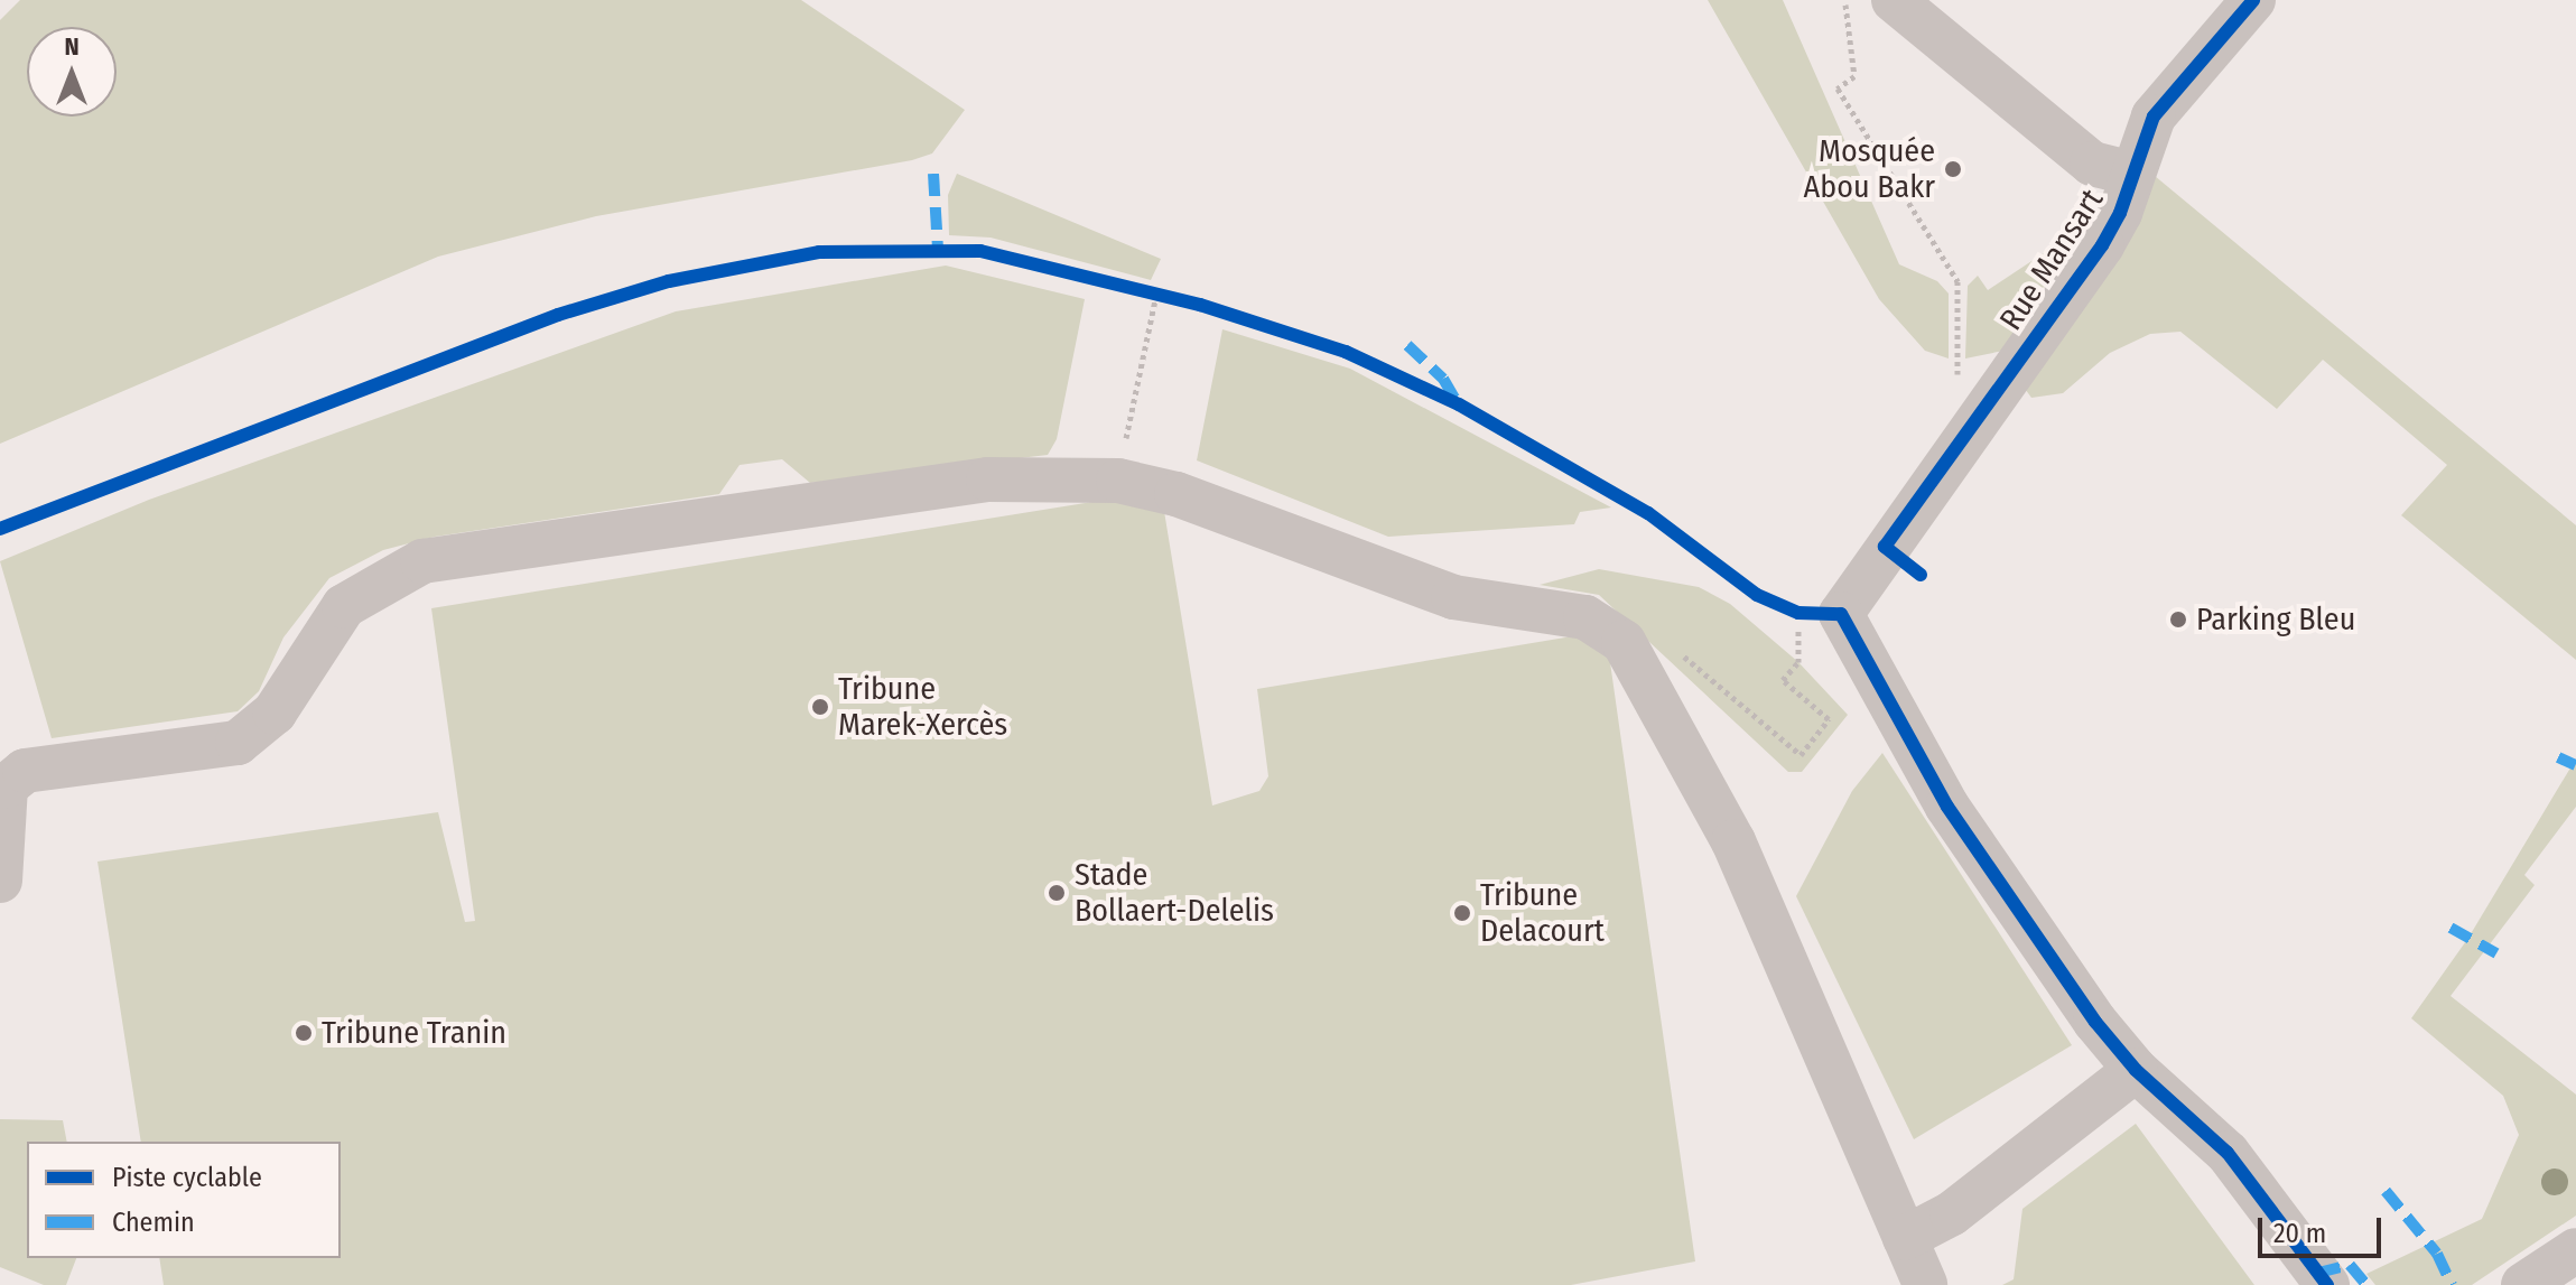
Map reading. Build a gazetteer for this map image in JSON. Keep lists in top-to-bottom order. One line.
{"streets":{"street":["Rue Mansart"]},"places":["Mosquée Abou Bakr","Parking Bleu","Tribune Marek-Xercès","Stade Bollaert-Delelis","Tribune Delacourt","Tribune Tranin"],"legend":["Piste cyclable","Chemin"],"scale_bar":"20 m","north":"top"}
